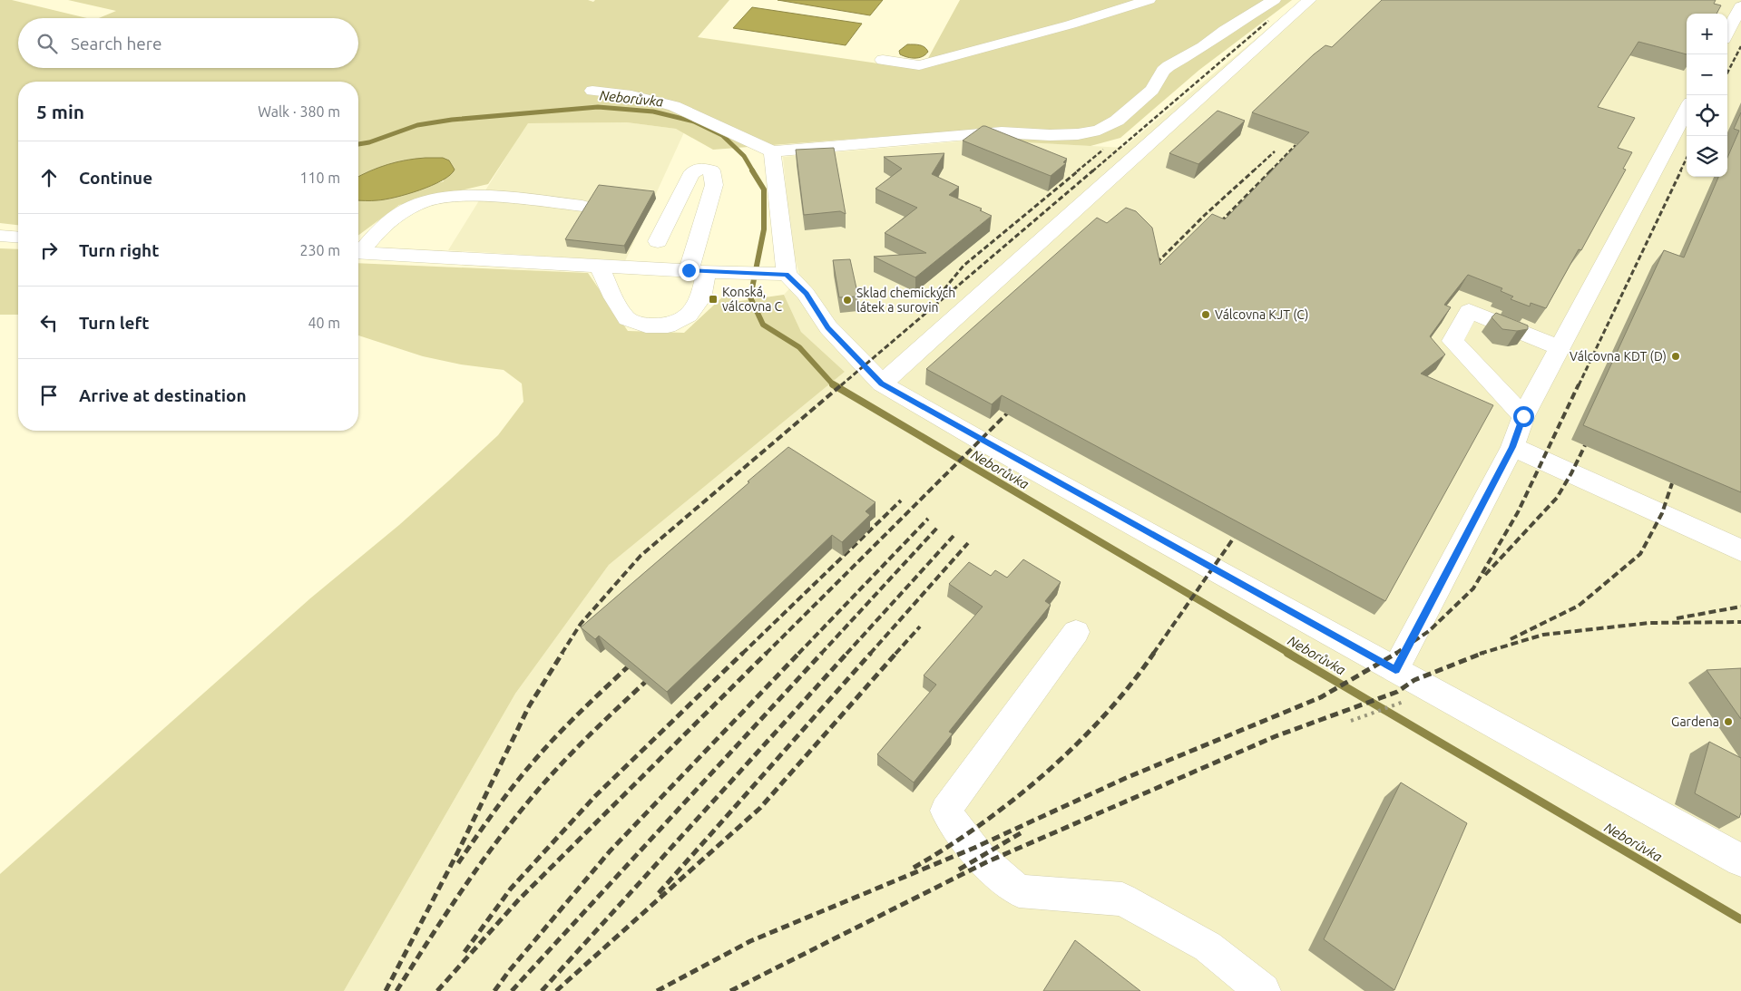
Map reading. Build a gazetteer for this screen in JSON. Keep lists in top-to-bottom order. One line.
{"water":["Neborůvka"],"places":{"transit":["Konská, válcovna C"],"other":["Sklad chemických látek a surovin","Válcovna KJT (C)","Válcovna KDT (D)","Gardena"]},"page":{"map_buttons":["+","−"],"search":"Search here","heading":["5 min","Walk · 380 m"],"list":[["Continue","110 m"],["Turn right","230 m"],["Turn left","40 m"],"Arrive at destination"]}}
